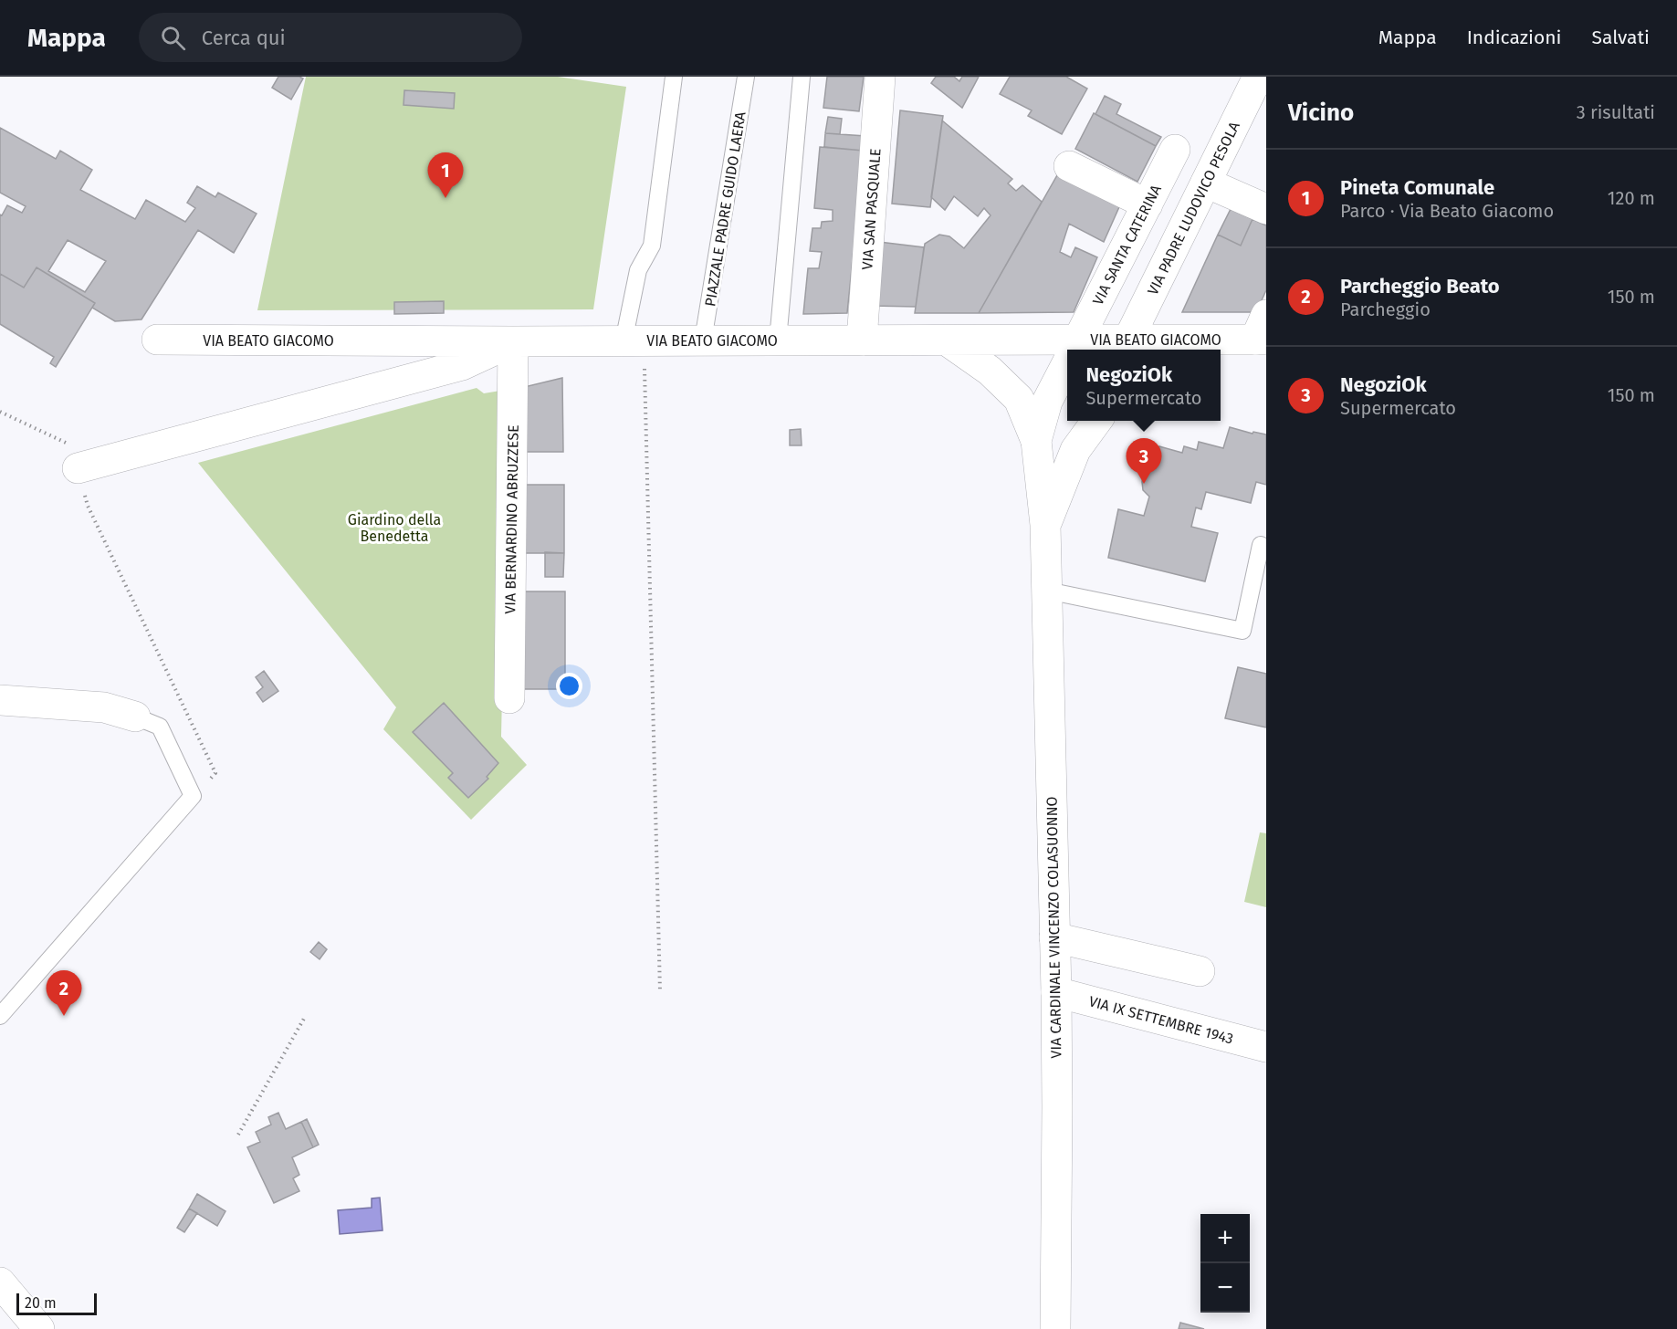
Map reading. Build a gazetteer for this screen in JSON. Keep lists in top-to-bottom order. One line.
{"streets":{"street":["VIA PADRE LUDOVICO PESOLA","VIA SAN PASQUALE","VIA SANTA CATERINA","VIA BEATO GIACOMO","VIA BERNARDINO ABRUZZESE","VIA CARDINALE VINCENZO COLASUONNO","VIA IX SETTEMBRE 1943"],"lane":["PIAZZALE PADRE GUIDO LAERA"]},"crossings":[["VIA PADRE LUDOVICO PESOLA","VIA BEATO GIACOMO"],["PIAZZALE PADRE GUIDO LAERA","VIA BEATO GIACOMO"],["VIA SAN PASQUALE","VIA BEATO GIACOMO"],["VIA SANTA CATERINA","VIA BEATO GIACOMO"],["VIA BEATO GIACOMO","VIA BERNARDINO ABRUZZESE"],["VIA BEATO GIACOMO","VIA CARDINALE VINCENZO COLASUONNO"],["VIA CARDINALE VINCENZO COLASUONNO","VIA IX SETTEMBRE 1943"]],"parks":["Giardino della Benedetta"],"scale_bar":"20 m","page":{"header":"Mappa","search":"Cerca qui","nav":["Mappa","Indicazioni","Salvati"],"heading":["Vicino","3 risultati"],"list":[{"mark":"1","name":"Pineta Comunale","note":"Parco · Via Beato Giacomo","value":"120 m"},{"mark":"2","name":"Parcheggio Beato","note":"Parcheggio","value":"150 m"},{"mark":"3","name":"NegoziOk","note":"Supermercato","value":"150 m"}],"pins":["1","3","2"],"popup":["NegoziOk","Supermercato"],"map_buttons":["+","−"],"scale":"20 m"}}
